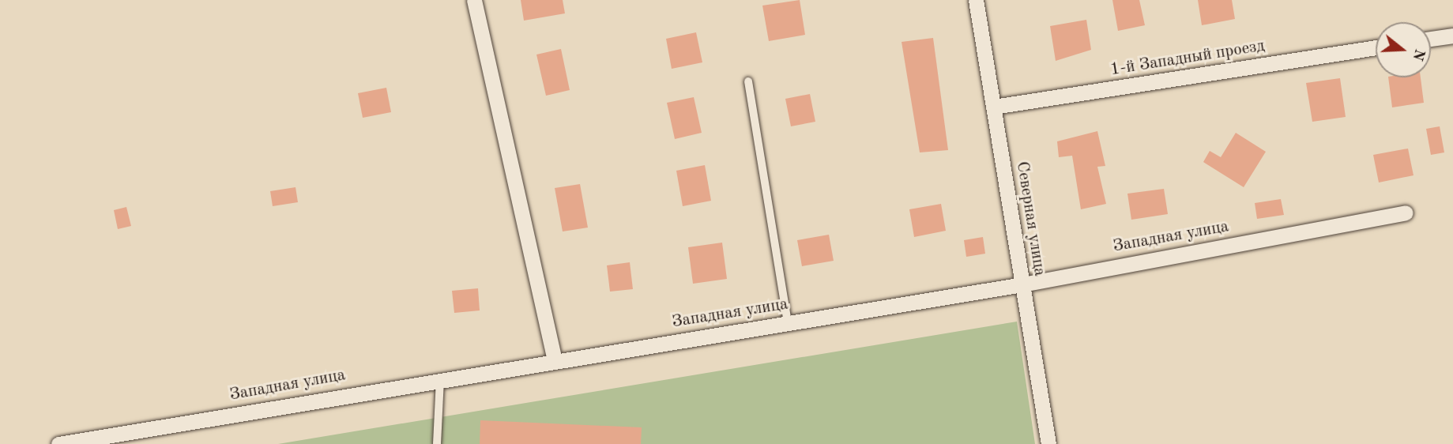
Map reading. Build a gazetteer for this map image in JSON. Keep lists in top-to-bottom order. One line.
{"streets":{"street":["1-й Западный проезд","Северная улица","Западная улица"]},"crossings":[["1-й Западный проезд","Северная улица"],["Северная улица","Западная улица"]],"north":"right"}
